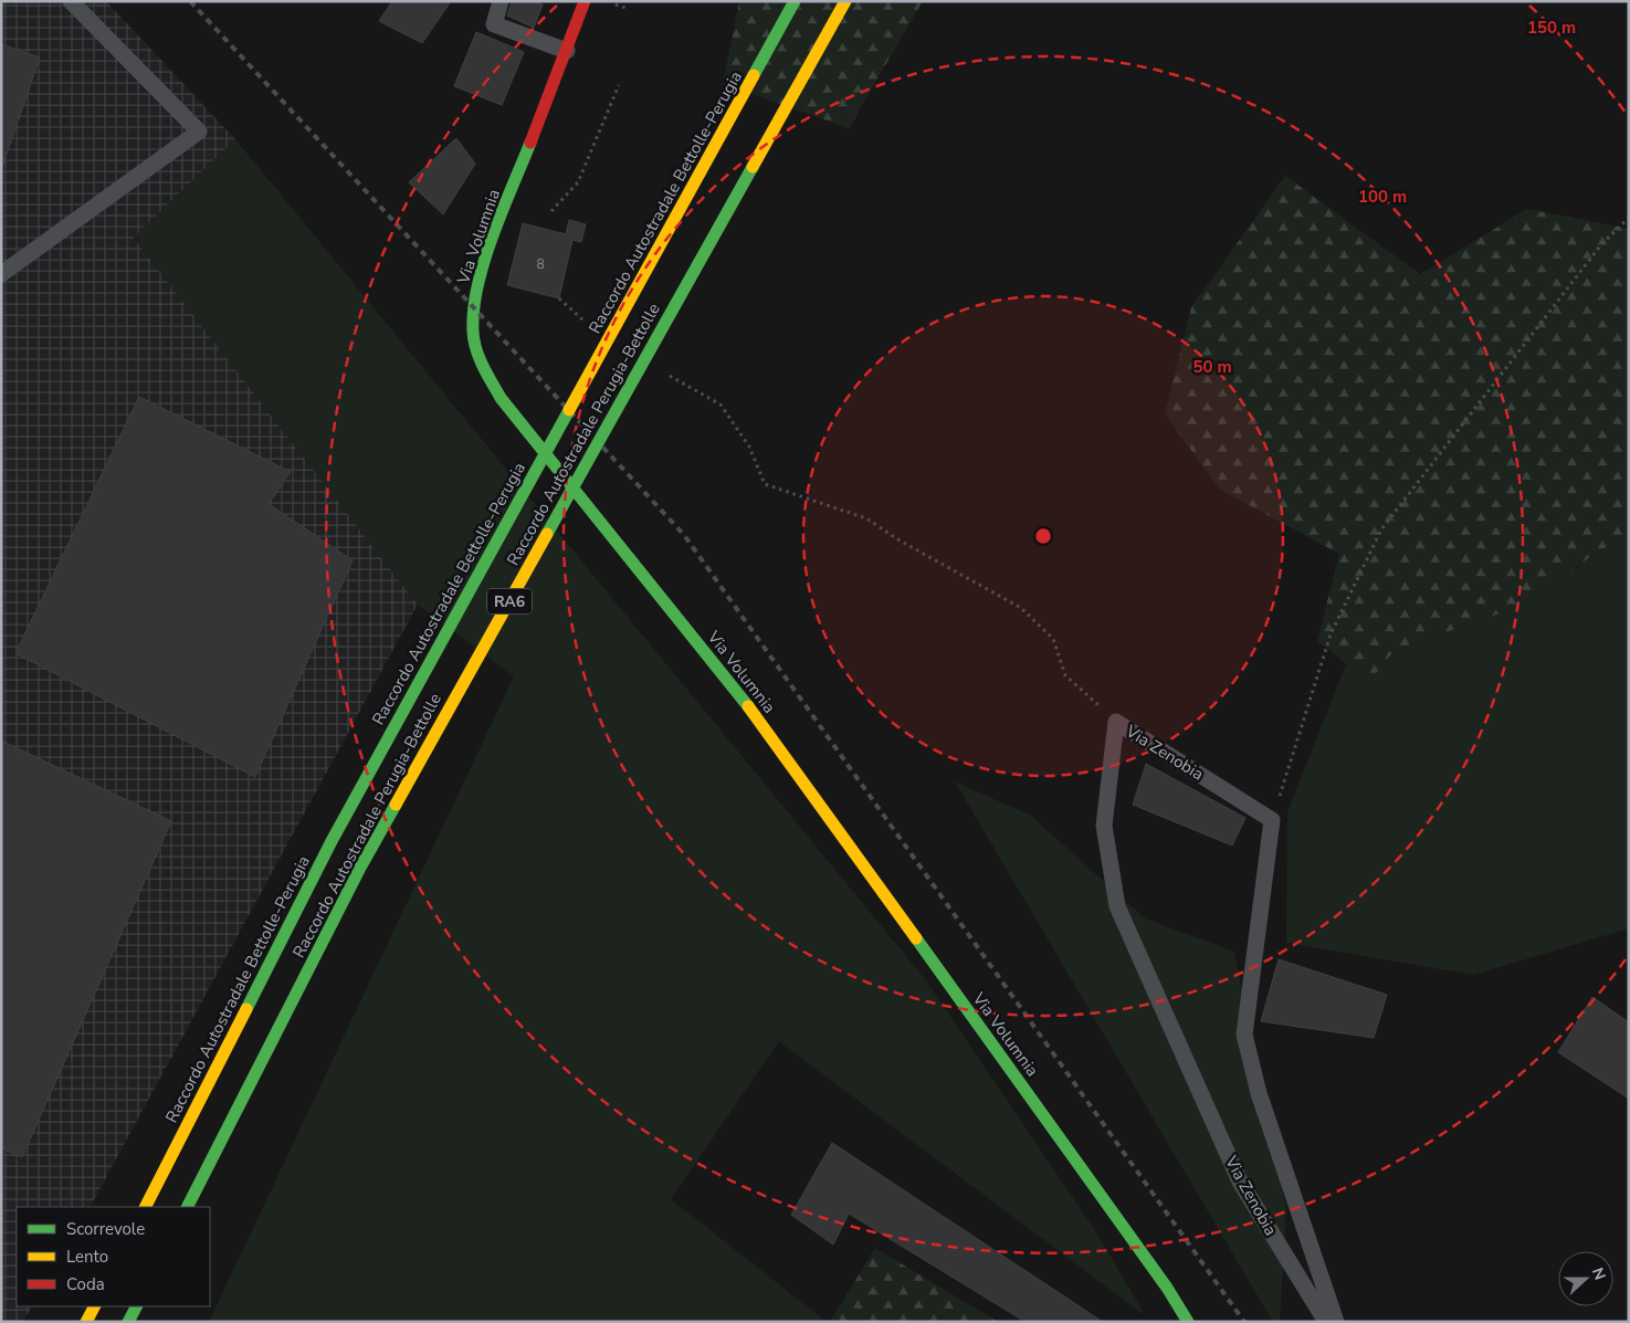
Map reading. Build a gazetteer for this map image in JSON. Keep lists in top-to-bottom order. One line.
{"streets":{"main road":["Raccordo Autostradale Bettolle-Perugia","Via Volumnia","Raccordo Autostradale Perugia-Bettolle","RA6"],"lane":["Via Zenobia"]},"house_numbers":["8"],"legend":["Scorrevole","Lento","Coda"],"north":"right","rings":["150 m","100 m","50 m"]}
